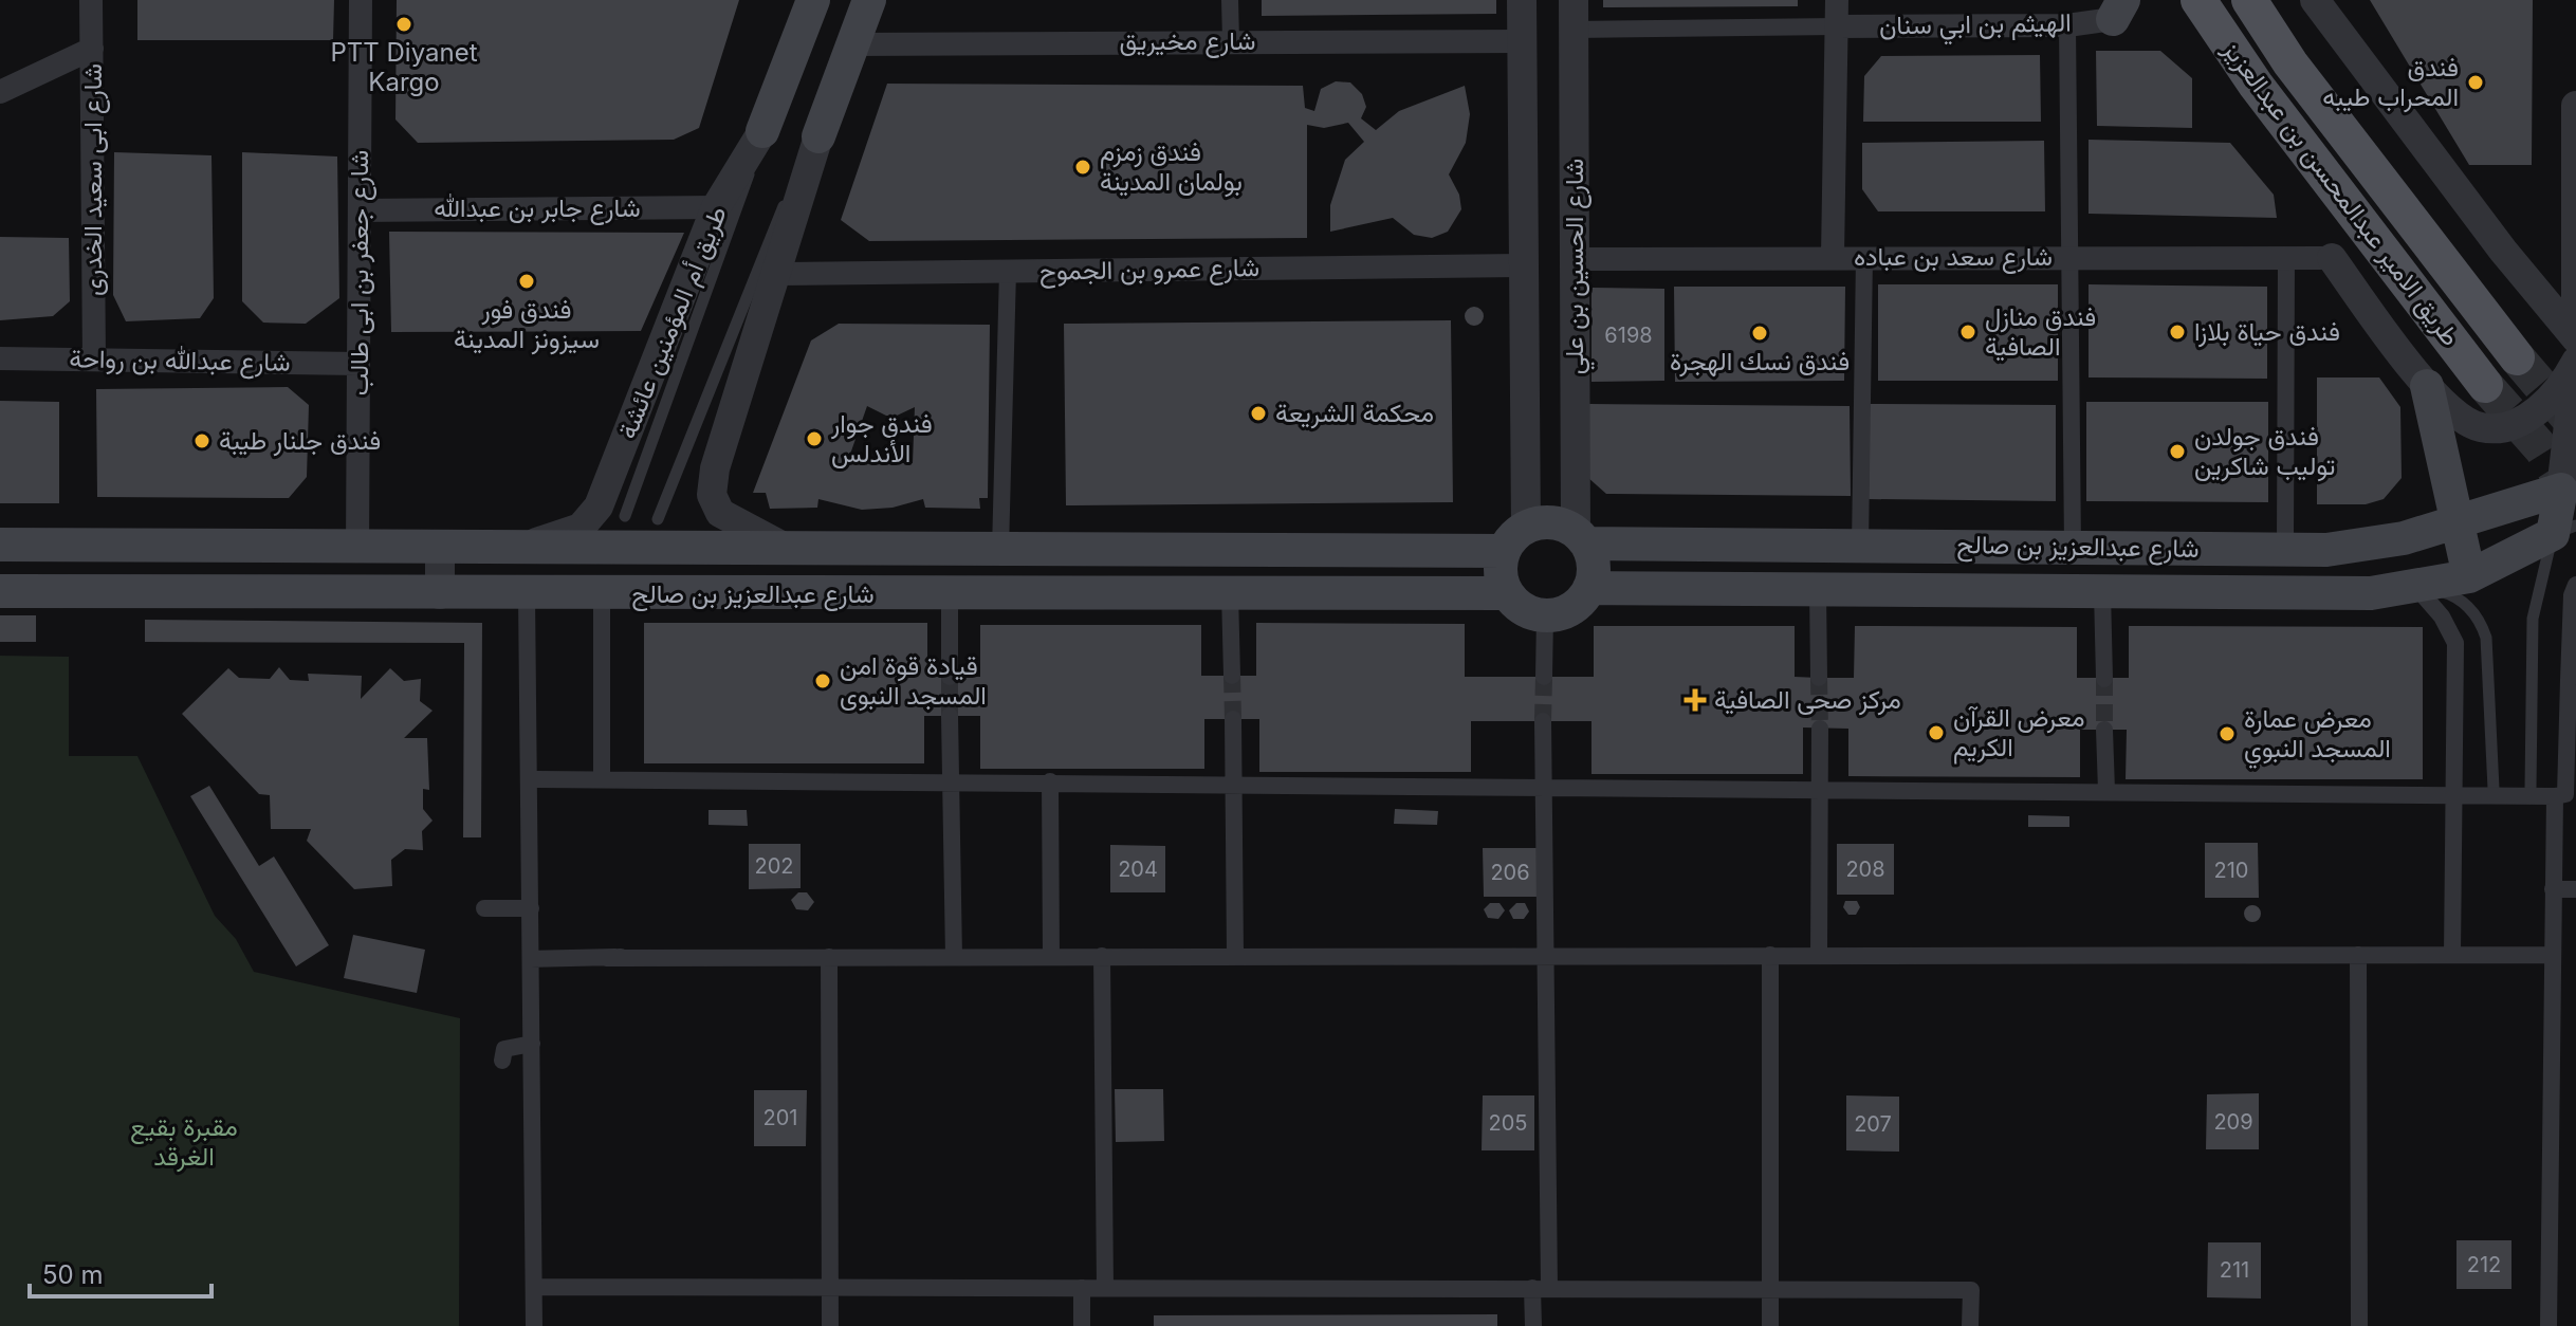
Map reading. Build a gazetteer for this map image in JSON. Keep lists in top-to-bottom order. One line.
{"streets":{"main road":["طريق الامير عبدالمحسن بن عبدالعزيز","طريق أم المؤمنين عائشة","شارع عبدالعزيز بن صالح"],"street":["الهيثم بن ابي سنان","شارع مخيريق","شارع ابى سعيد الخدرى","شارع جابر بن عبدالله","شارع سعد بن عباده","شارع الحسين بن علي","شارع عمرو بن الجموح","شارع جعفر بن ابى طالب","شارع عبدالله بن رواحة"]},"crossings":[["شارع مخيريق","شارع الحسين بن علي"],["شارع ابى سعيد الخدرى","شارع عبدالله بن رواحة"],["شارع جابر بن عبدالله","شارع جعفر بن ابى طالب"],["شارع جابر بن عبدالله","طريق أم المؤمنين عائشة"],["شارع سعد بن عباده","شارع الحسين بن علي"],["شارع الحسين بن علي","شارع عمرو بن الجموح"],["شارع الحسين بن علي","شارع عبدالعزيز بن صالح"],["شارع جعفر بن ابى طالب","شارع عبدالله بن رواحة"],["شارع جعفر بن ابى طالب","شارع عبدالعزيز بن صالح"],["طريق أم المؤمنين عائشة","شارع عبدالعزيز بن صالح"]],"parks":["مقبرة بقيع الغرقد"],"places":{"other":["PTT Diyanet Kargo","فندق المحراب طيبه","فندق زمزم بولمان المدينة","فندق فور سيزونز المدينة","فندق منازل الصافية","فندق حیاة بلازا","فندق نسك الهجرة","محكمة الشريعة","فندق جوار الأندلس","فندق جلنار طيبة","فندق جولدن توليب شاكرين","قيادة قوة امن المسجد النبوى","معرض القرآن الكريم","معرض عمارة المسجد النبوي"],"health":["مركز صحى الصافية"]},"house_numbers":["6198","202","204","208","210","206","201","209","205","207","212","211"],"scale_bar":"50 m"}
